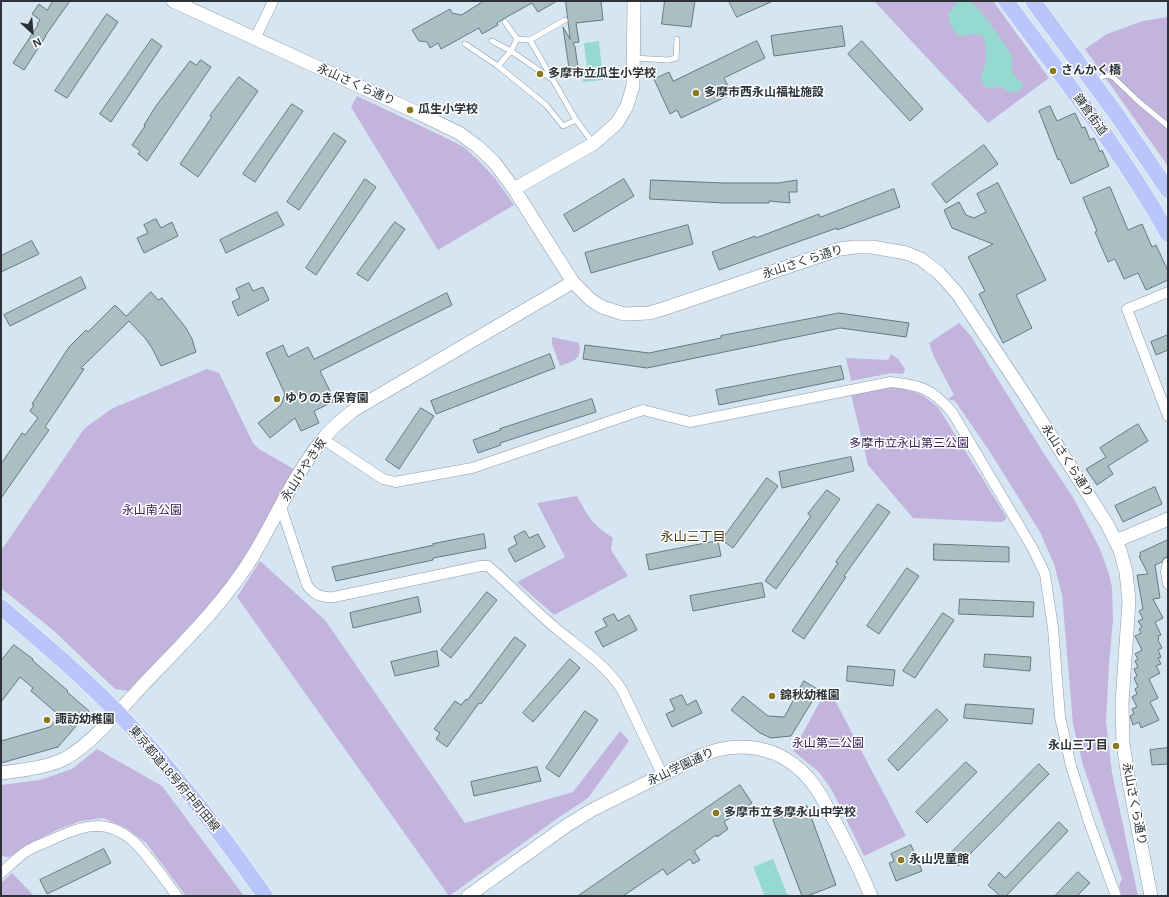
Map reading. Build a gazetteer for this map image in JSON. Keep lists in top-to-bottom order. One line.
{"streets":{"main road":["鎌倉街道","東京都道18号府中町田線"],"street":["永山さくら通り","永山けやき坂","永山学園通り"]},"crossings":[["永山さくら通り","永山けやき坂"],["永山けやき坂","東京都道18号府中町田線"]],"districts":["永山三丁目"],"parks":["多摩市立永山第三公園","永山南公園","永山第二公園"],"places":["さんかく橋","多摩市立瓜生小学校","多摩市西永山福祉施設","瓜生小学校","ゆりのき保育園","錦秋幼稚園","諏訪幼稚園","永山三丁目","多摩市立多摩永山中学校","永山児童館"],"north":"bottom right"}
